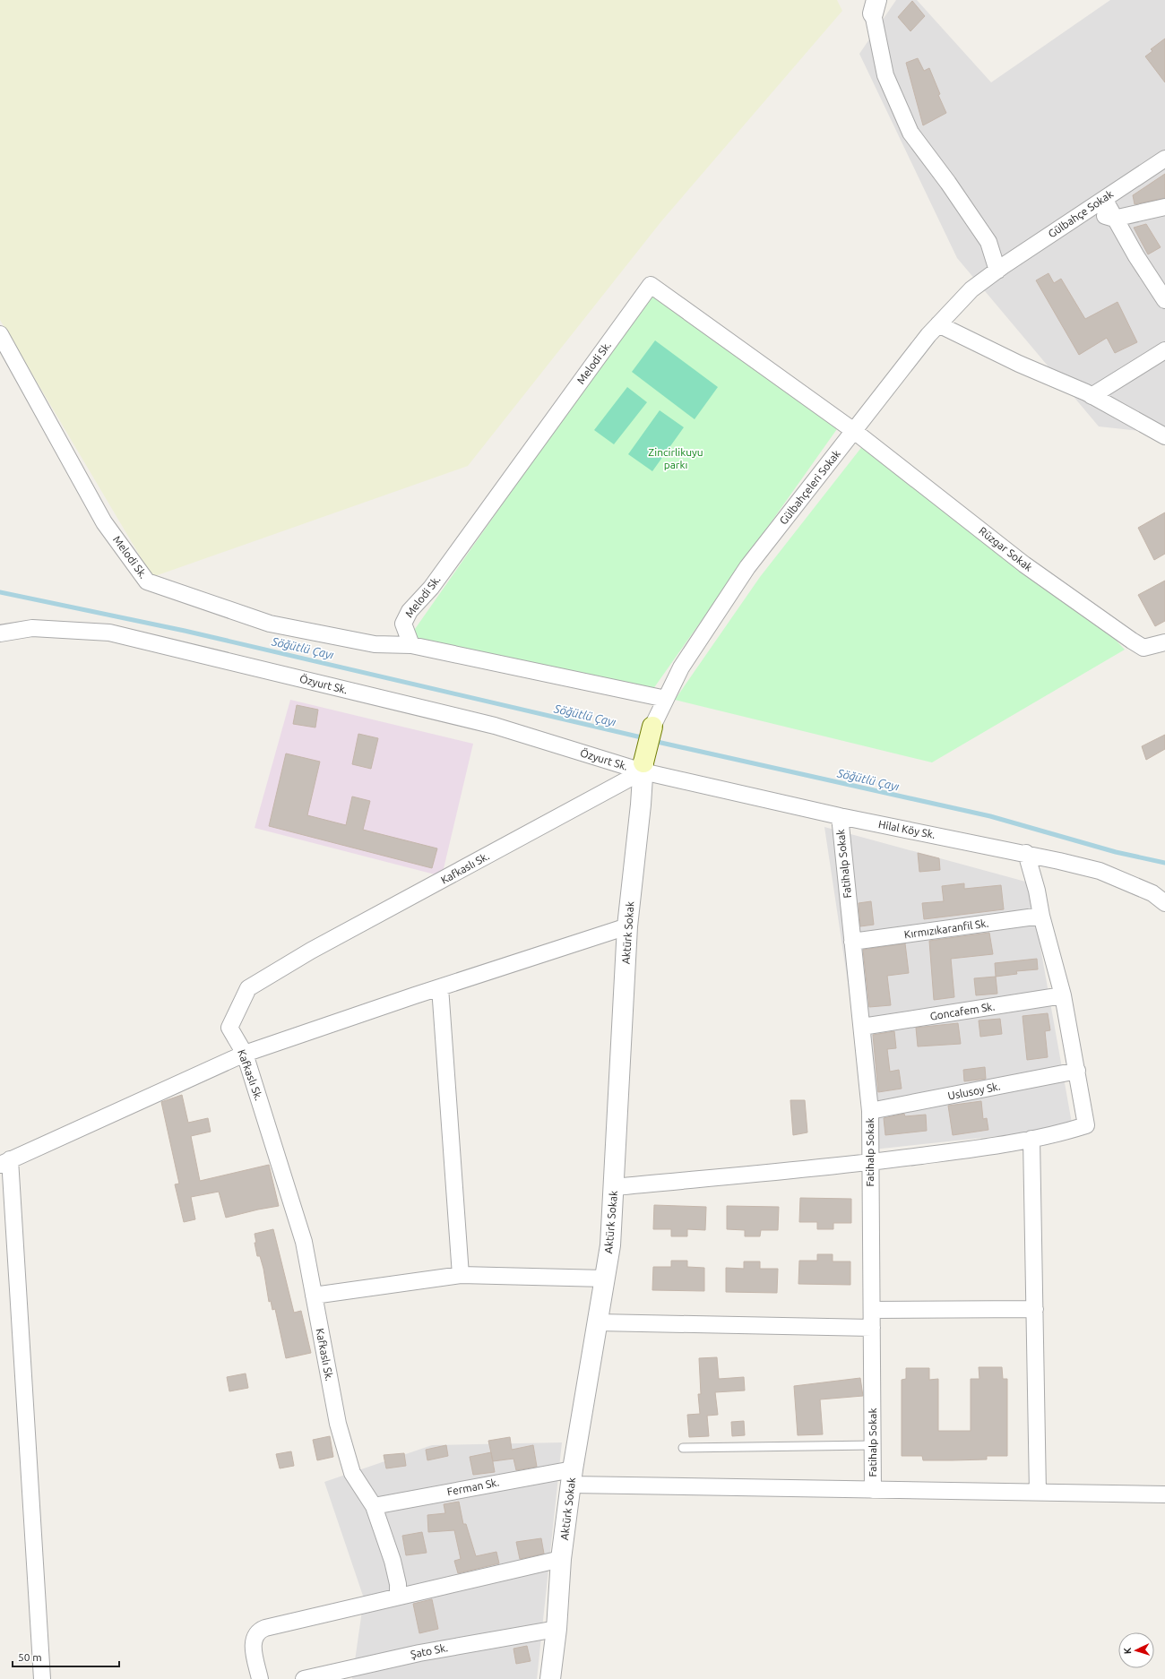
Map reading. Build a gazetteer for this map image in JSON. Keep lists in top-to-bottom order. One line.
{"streets":{"street":["Gülbahçe Sokak","Melodi Sk.","Gülbahçeleri Sokak","Rüzgar Sokak","Özyurt Sk.","Hilal Köy Sk.","Fatihalp Sokak","Kafkaslı Sk.","Kırmızıkaranfil Sk.","Aktürk Sokak","Goncafem Sk.","Uslusoy Sk.","Ferman Sk.","Şato Sk."]},"crossings":[["Gülbahçe Sokak","Gülbahçeleri Sokak"],["Melodi Sk.","Gülbahçeleri Sokak"],["Melodi Sk.","Rüzgar Sokak"],["Gülbahçeleri Sokak","Rüzgar Sokak"],["Özyurt Sk.","Hilal Köy Sk."],["Özyurt Sk.","Kafkaslı Sk."],["Özyurt Sk.","Aktürk Sokak"],["Hilal Köy Sk.","Fatihalp Sokak"],["Hilal Köy Sk.","Kafkaslı Sk."],["Hilal Köy Sk.","Aktürk Sokak"],["Fatihalp Sokak","Kırmızıkaranfil Sk."],["Fatihalp Sokak","Goncafem Sk."],["Fatihalp Sokak","Uslusoy Sk."],["Fatihalp Sokak","Ferman Sk."],["Kafkaslı Sk.","Aktürk Sokak"],["Kafkaslı Sk.","Ferman Sk."],["Aktürk Sokak","Ferman Sk."],["Aktürk Sokak","Şato Sk."]],"water":["Söğütlü Çayı"],"parks":["Zincirlikuyu parkı"],"scale_bar":"50 m","north":"left"}
